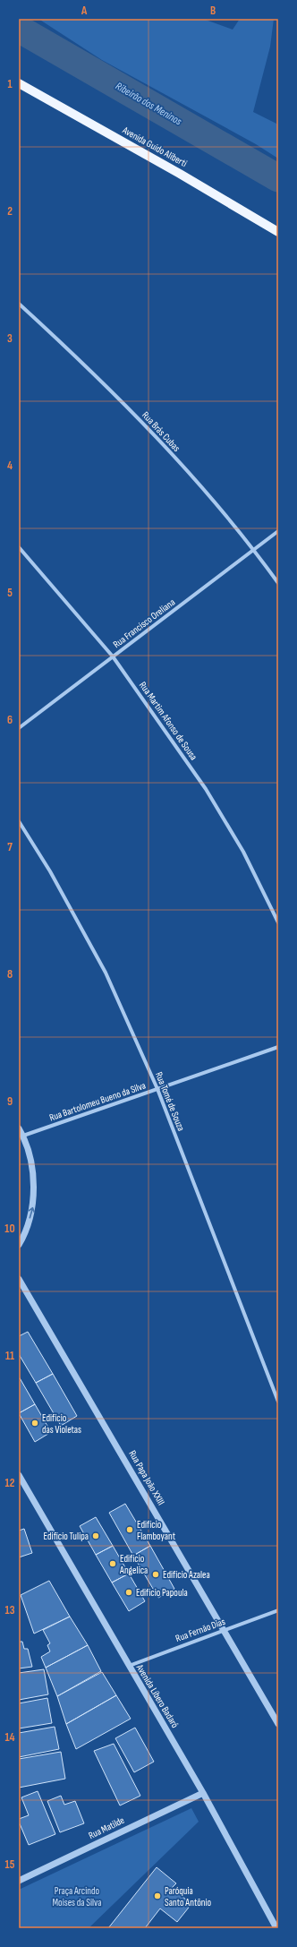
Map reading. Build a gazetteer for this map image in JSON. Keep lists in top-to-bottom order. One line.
{"streets":{"main road":["Avenida Guido Aliberti"],"street":["Rua Brás Cubas","Rua Francisco Oreliana","Rua Martim Afonso de Sousa","Rua Bartolomeu Bueno da Silva","Rua Tomé de Souza","Rua Papa João XXIII","Rua Fernão Dias","Avenida Líbero Badaró","Rua Matilde"]},"crossings":[["Rua Brás Cubas","Rua Francisco Oreliana"],["Rua Francisco Oreliana","Rua Martim Afonso de Sousa"],["Rua Bartolomeu Bueno da Silva","Rua Tomé de Souza"],["Rua Papa João XXIII","Rua Fernão Dias"],["Rua Fernão Dias","Avenida Líbero Badaró"],["Avenida Líbero Badaró","Rua Matilde"]],"water":["Ribeirão dos Meninos"],"parks":["Praça Arcindo Moises da Silva"],"places":["Edifício das Violetas","Edifício Flamboyant","Edifício Tulipa","Edifício Angelica","Edifício Azalea","Edifício Papoula","Paróquia Santo Antônio"],"grid":{"columns":["A","B"],"rows":["1","2","3","4","5","6","7","8","9","10","11","12","13","14","15"]}}
